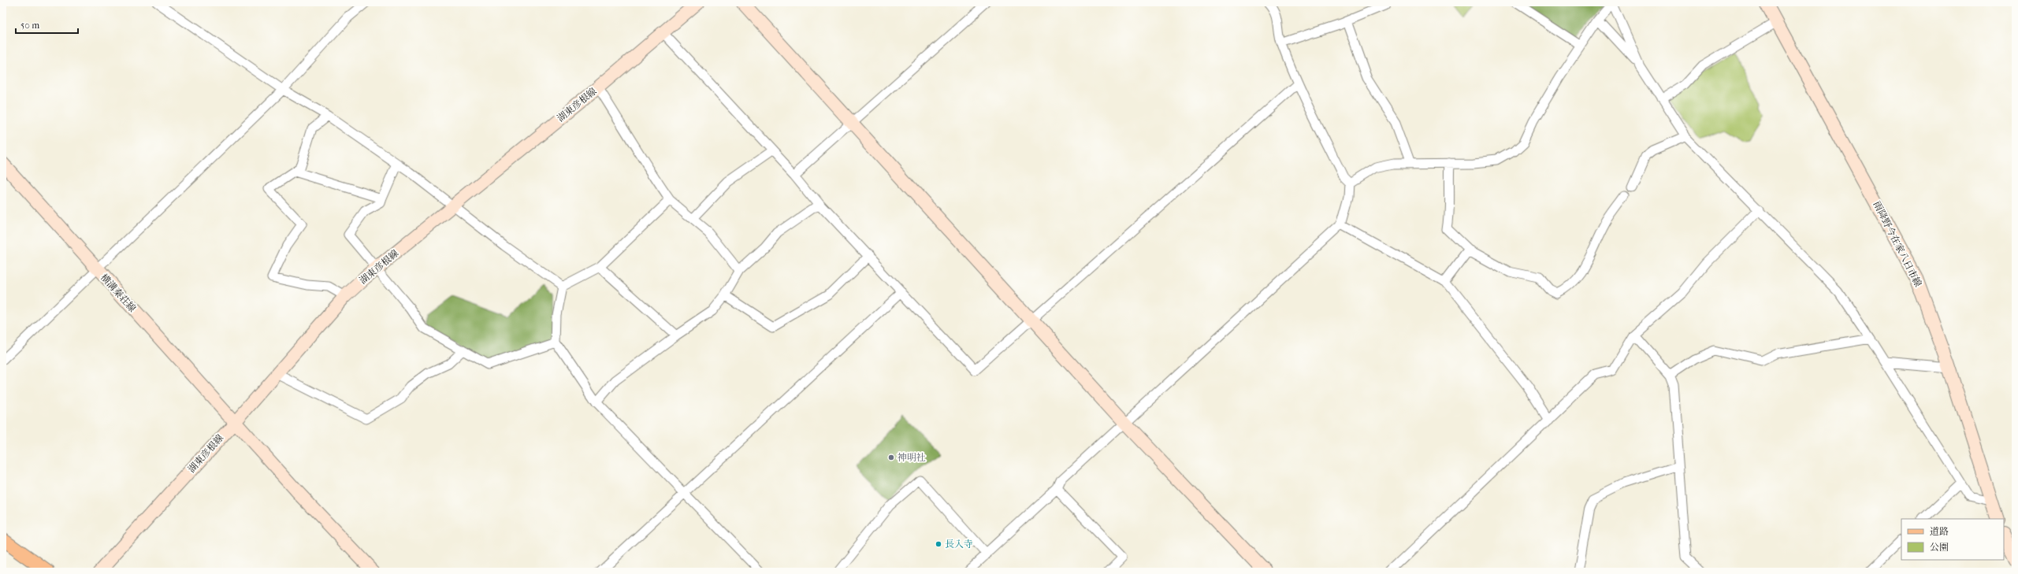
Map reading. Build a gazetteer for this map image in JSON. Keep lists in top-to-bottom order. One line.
{"streets":{"main road":["湖東彦根線","雨降野今在家八日市線","横溝秦荘線"]},"crossings":[["湖東彦根線","横溝秦荘線"]],"places":["神明社","長入寺"],"legend":["道路","公園"],"scale_bar":"50 m"}
